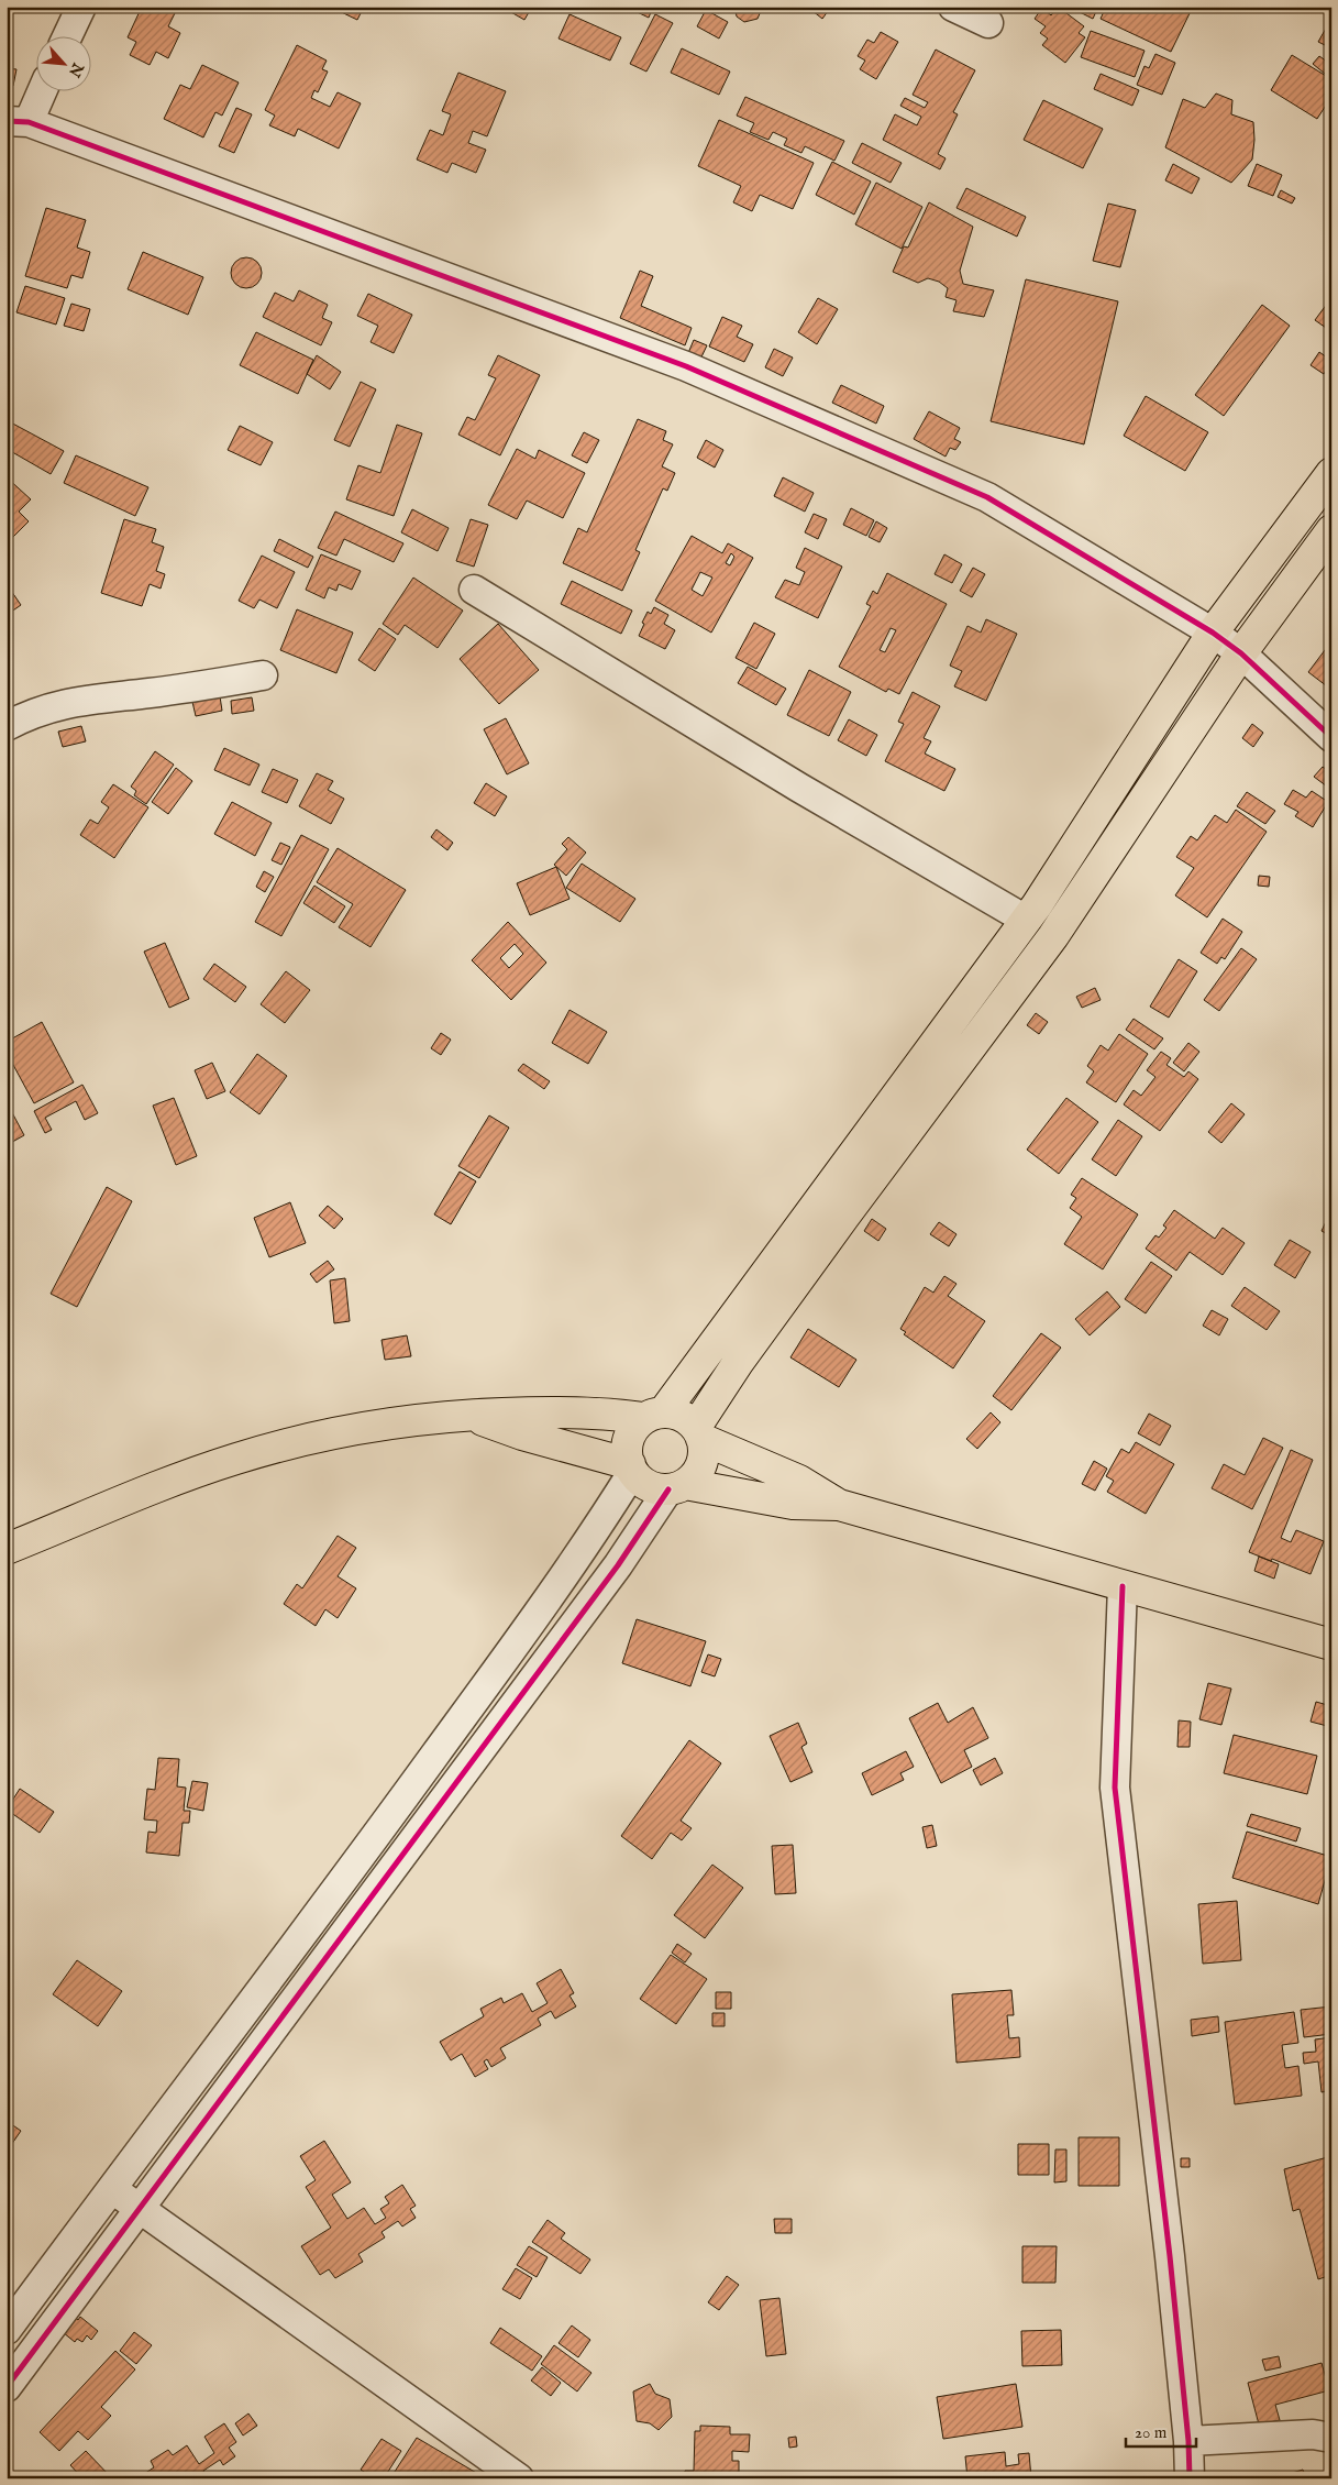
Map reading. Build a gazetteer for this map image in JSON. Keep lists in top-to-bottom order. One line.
{"scale_bar":"20 m","north":"bottom right"}
